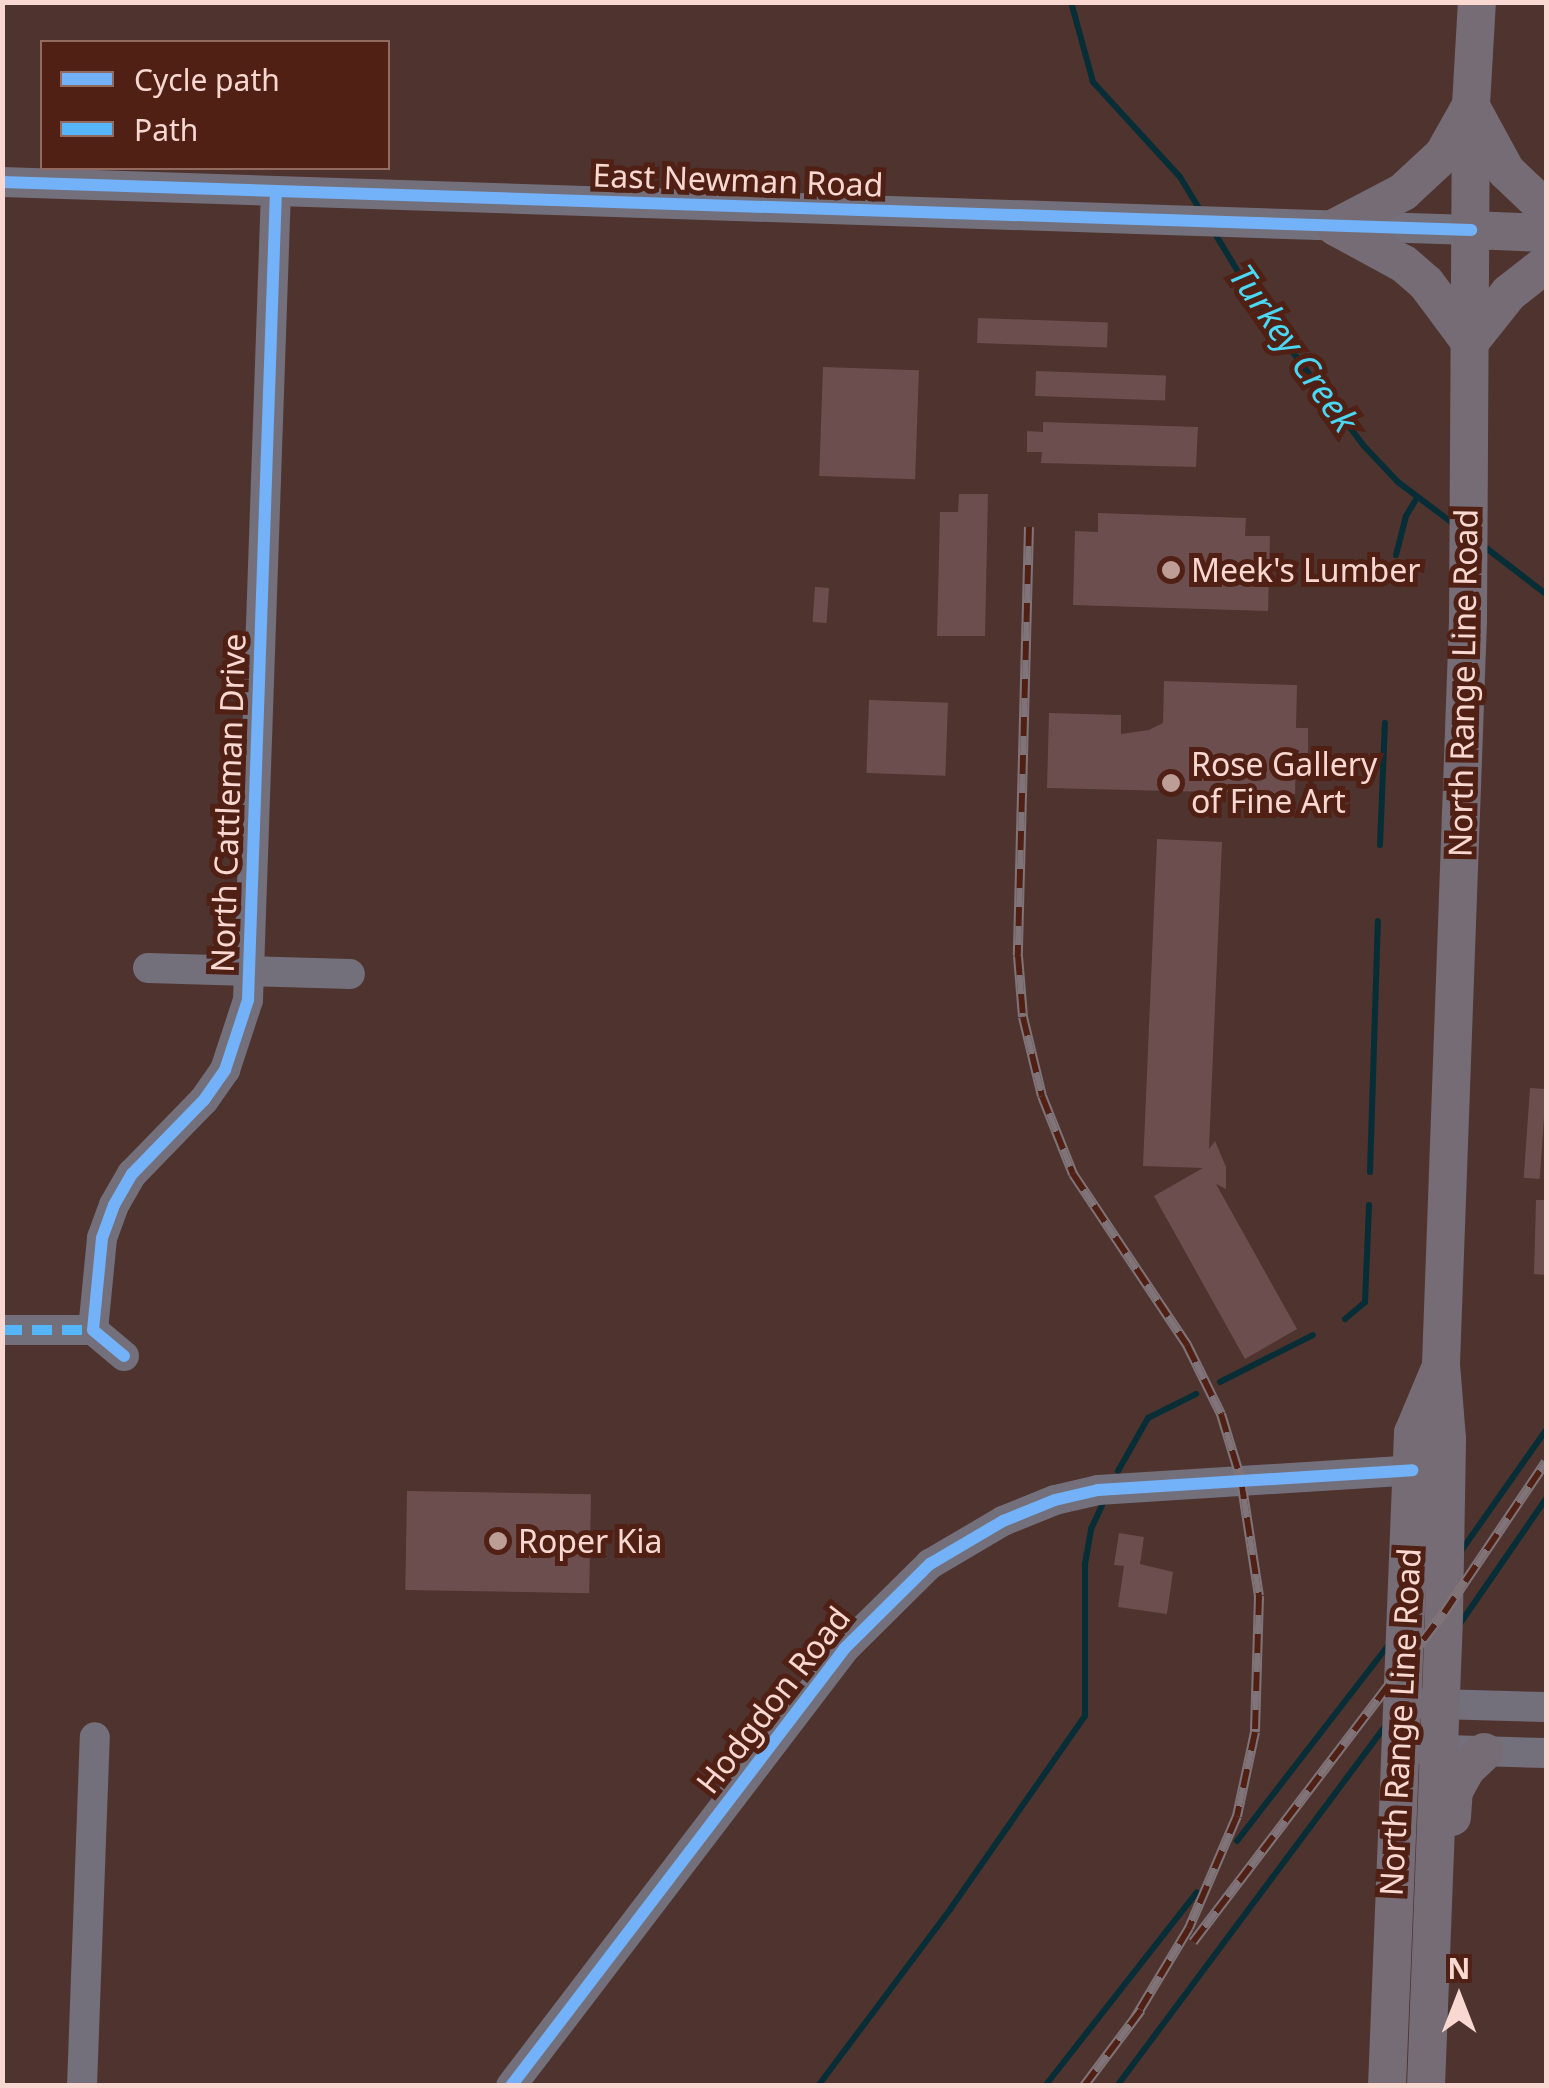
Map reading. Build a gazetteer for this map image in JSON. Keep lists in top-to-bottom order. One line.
{"streets":{"main road":["North Range Line Road"],"street":["East Newman Road","North Cattleman Drive","Hodgdon Road"]},"crossings":[["East Newman Road","North Range Line Road"],["East Newman Road","North Cattleman Drive"],["North Range Line Road","Hodgdon Road"]],"water":["Turkey Creek"],"places":["Meek's Lumber","Rose Gallery of Fine Art","Roper Kia"],"legend":["Cycle path","Path"],"north":"top"}
